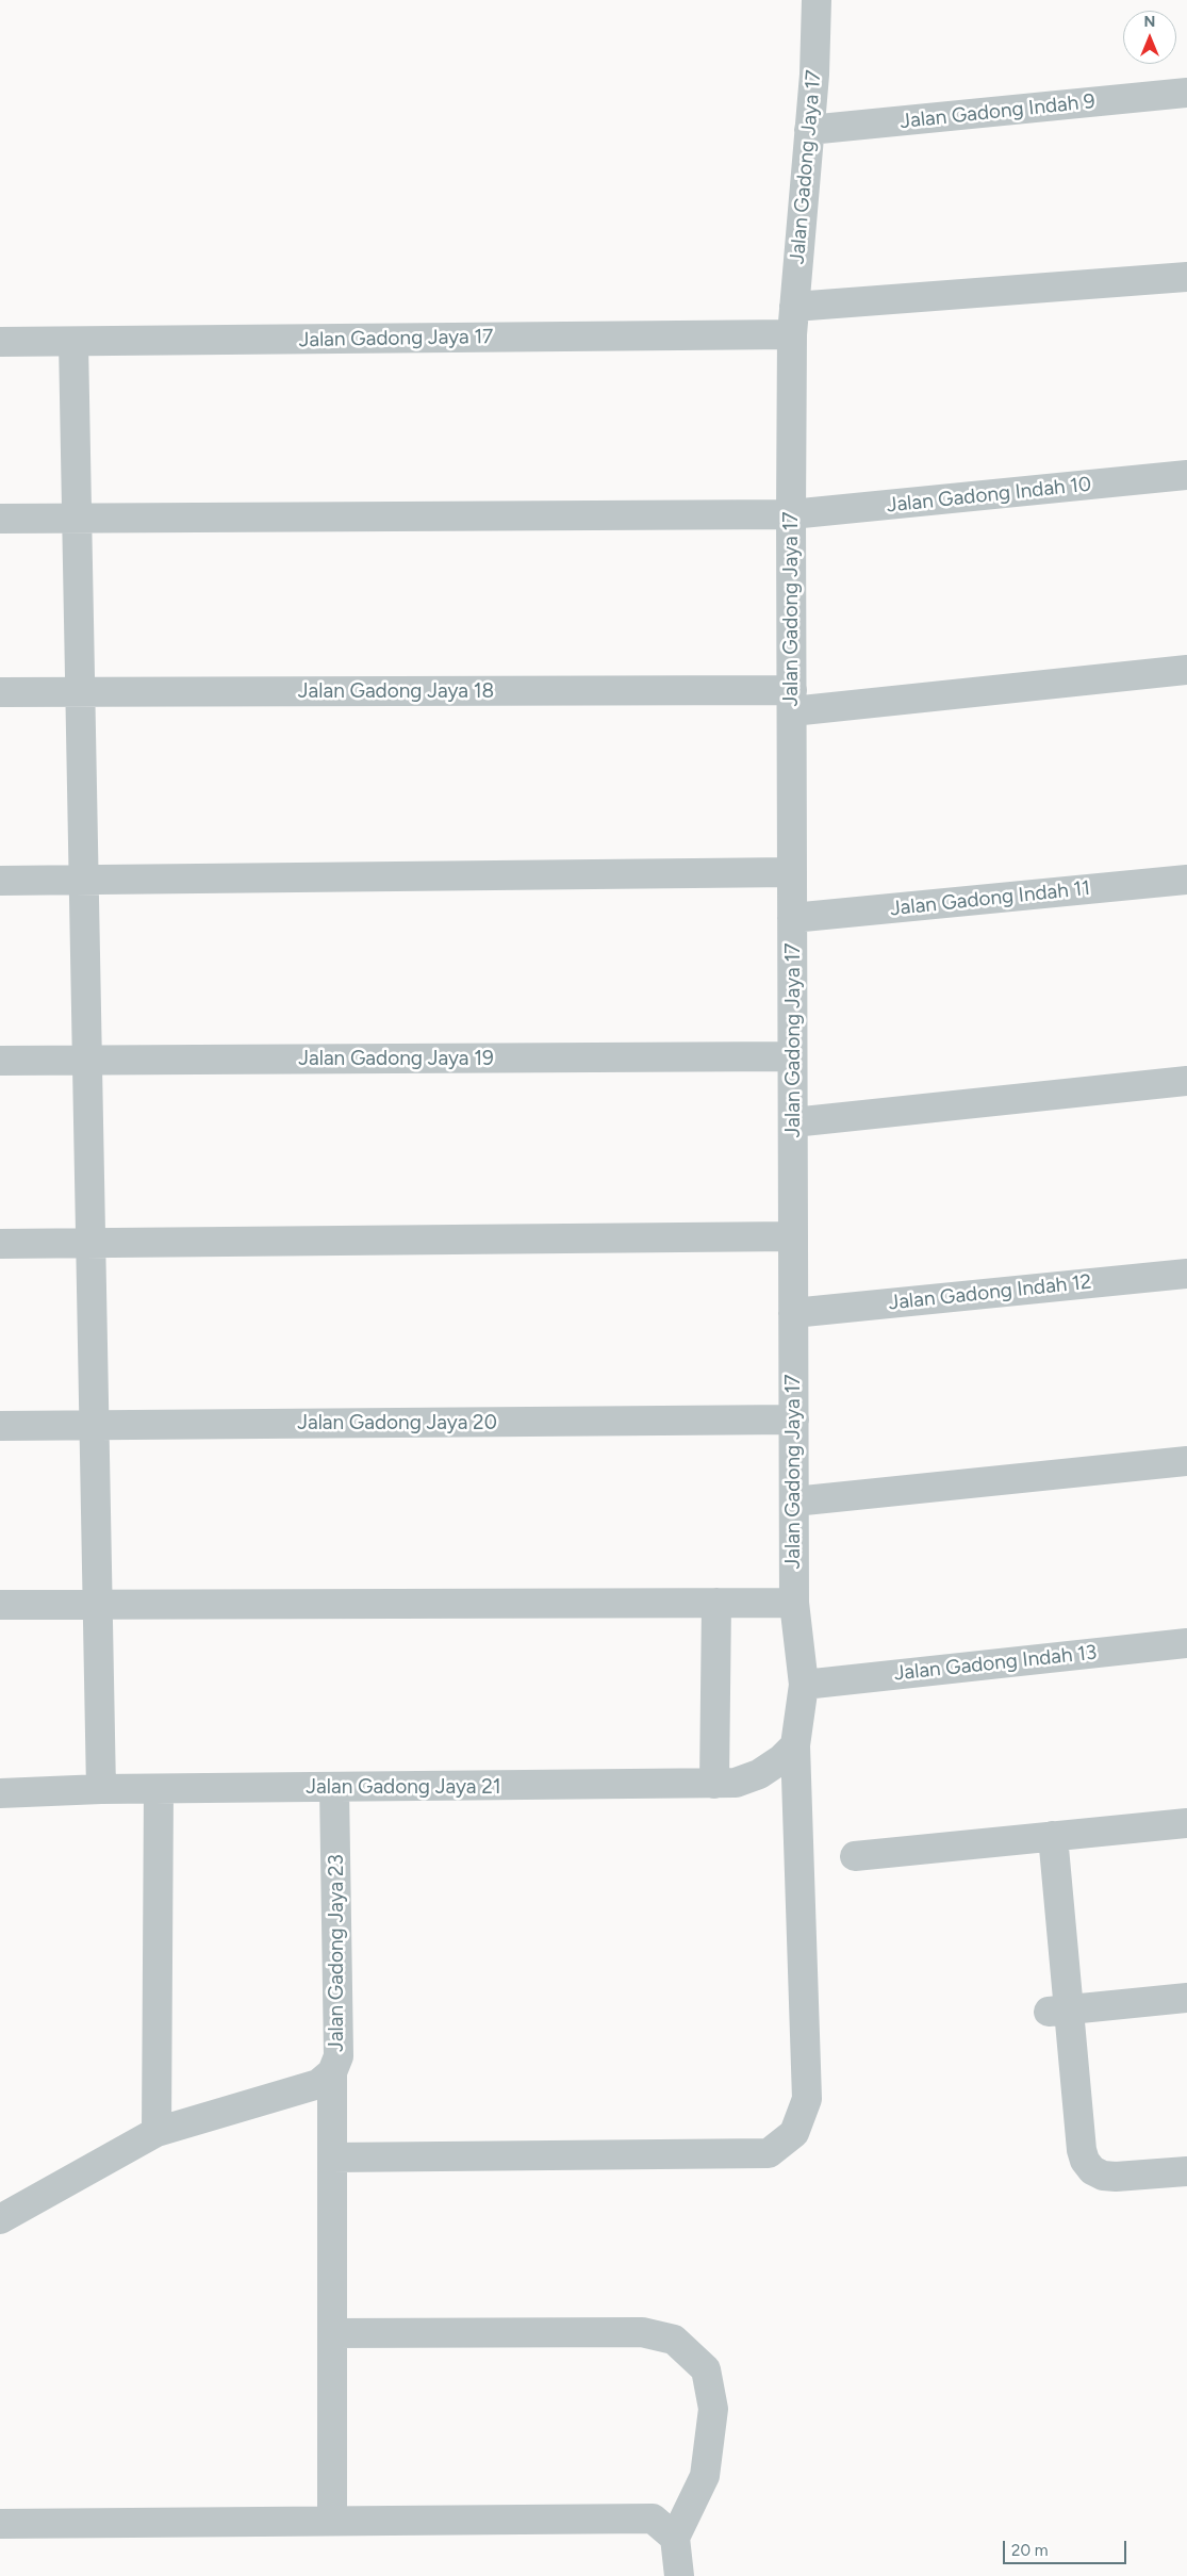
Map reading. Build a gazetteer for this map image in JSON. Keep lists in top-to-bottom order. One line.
{"streets":{"street":["Jalan Gadong Indah 9","Jalan Gadong Jaya 17","Jalan Gadong Indah 10","Jalan Gadong Jaya 18","Jalan Gadong Indah 11","Jalan Gadong Jaya 19","Jalan Gadong Indah 12","Jalan Gadong Jaya 20","Jalan Gadong Indah 13","Jalan Gadong Jaya 21","Jalan Gadong Jaya 23"]},"crossings":[["Jalan Gadong Indah 9","Jalan Gadong Jaya 17"],["Jalan Gadong Jaya 17","Jalan Gadong Indah 10"],["Jalan Gadong Jaya 17","Jalan Gadong Jaya 18"],["Jalan Gadong Jaya 17","Jalan Gadong Indah 11"],["Jalan Gadong Jaya 17","Jalan Gadong Jaya 19"],["Jalan Gadong Jaya 17","Jalan Gadong Indah 12"],["Jalan Gadong Jaya 17","Jalan Gadong Jaya 20"],["Jalan Gadong Jaya 17","Jalan Gadong Indah 13"],["Jalan Gadong Jaya 17","Jalan Gadong Jaya 21"],["Jalan Gadong Jaya 21","Jalan Gadong Jaya 23"]],"scale_bar":"20 m","north":"top"}
